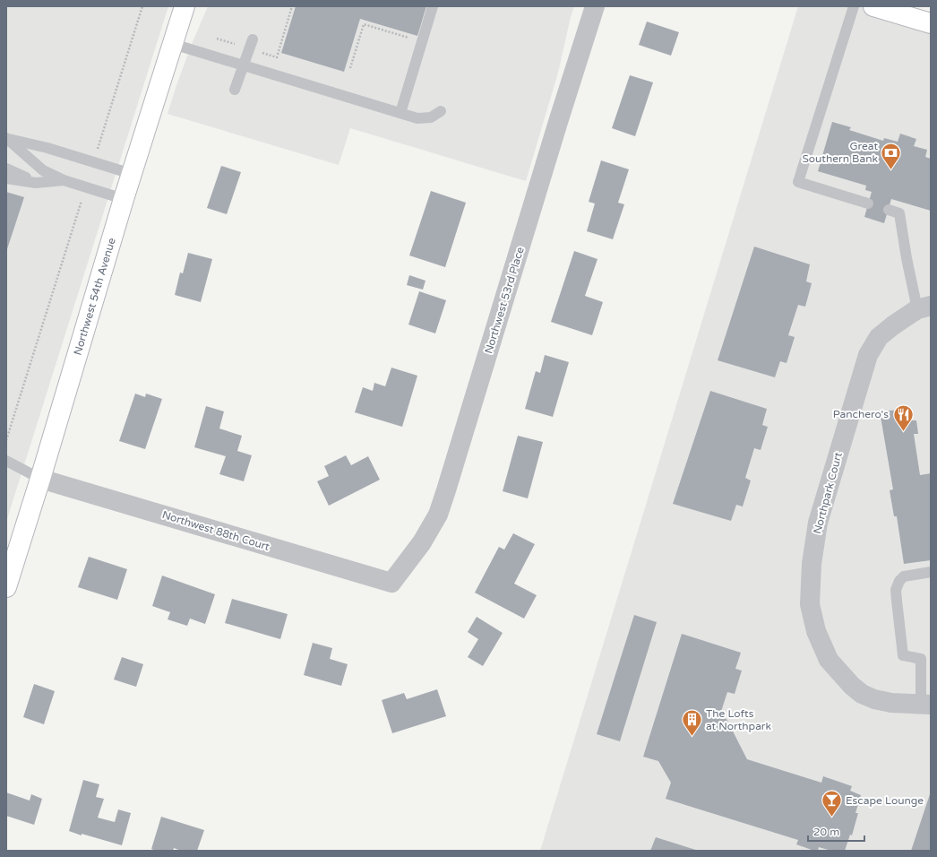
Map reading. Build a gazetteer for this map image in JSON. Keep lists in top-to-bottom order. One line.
{"streets":{"street":["Northwest 54th Avenue","Northwest 53rd Place","Northpark Court","Northwest 88th Court"]},"crossings":[["Northwest 54th Avenue","Northwest 88th Court"],["Northwest 53rd Place","Northwest 88th Court"]],"places":{"bank":["Great Southern Bank"],"restaurant":["Panchero's"],"building":["The Lofts at Northpark"],"bar":["Escape Lounge"]},"scale_bar":"20 m"}
